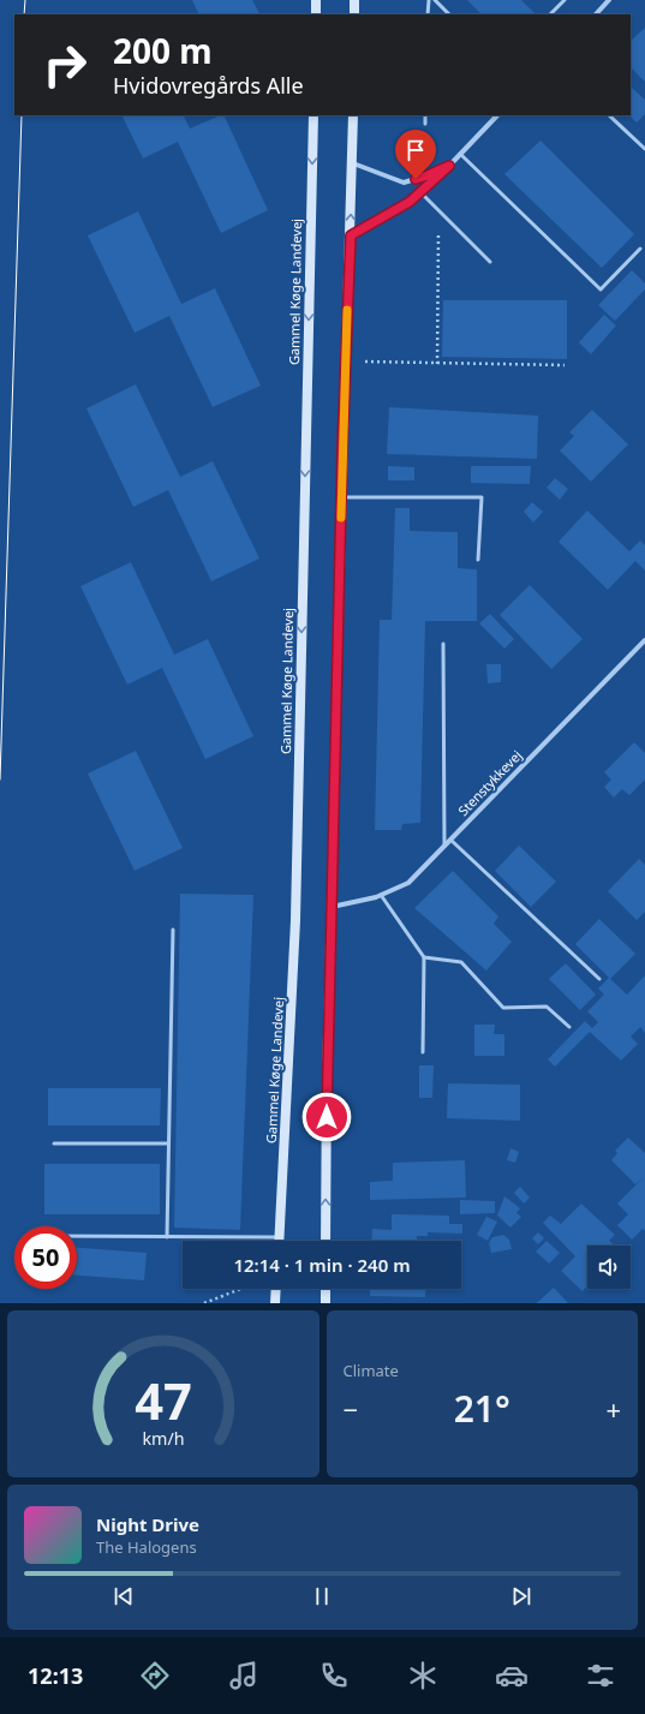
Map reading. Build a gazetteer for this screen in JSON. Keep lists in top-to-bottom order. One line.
{"streets":{"main road":["Gammel Køge Landevej"],"street":["Stenstykkevej"]},"page":{"turn":["200 m","Hvidovregårds Alle"],"limit":"50","trip":"12:14 · 1 min · 240 m","tile":"Climate","heat":["−","21°","+"],"song":["Night Drive","The Halogens"],"tabs":"12:13","gauge":["47","km/h"]}}
